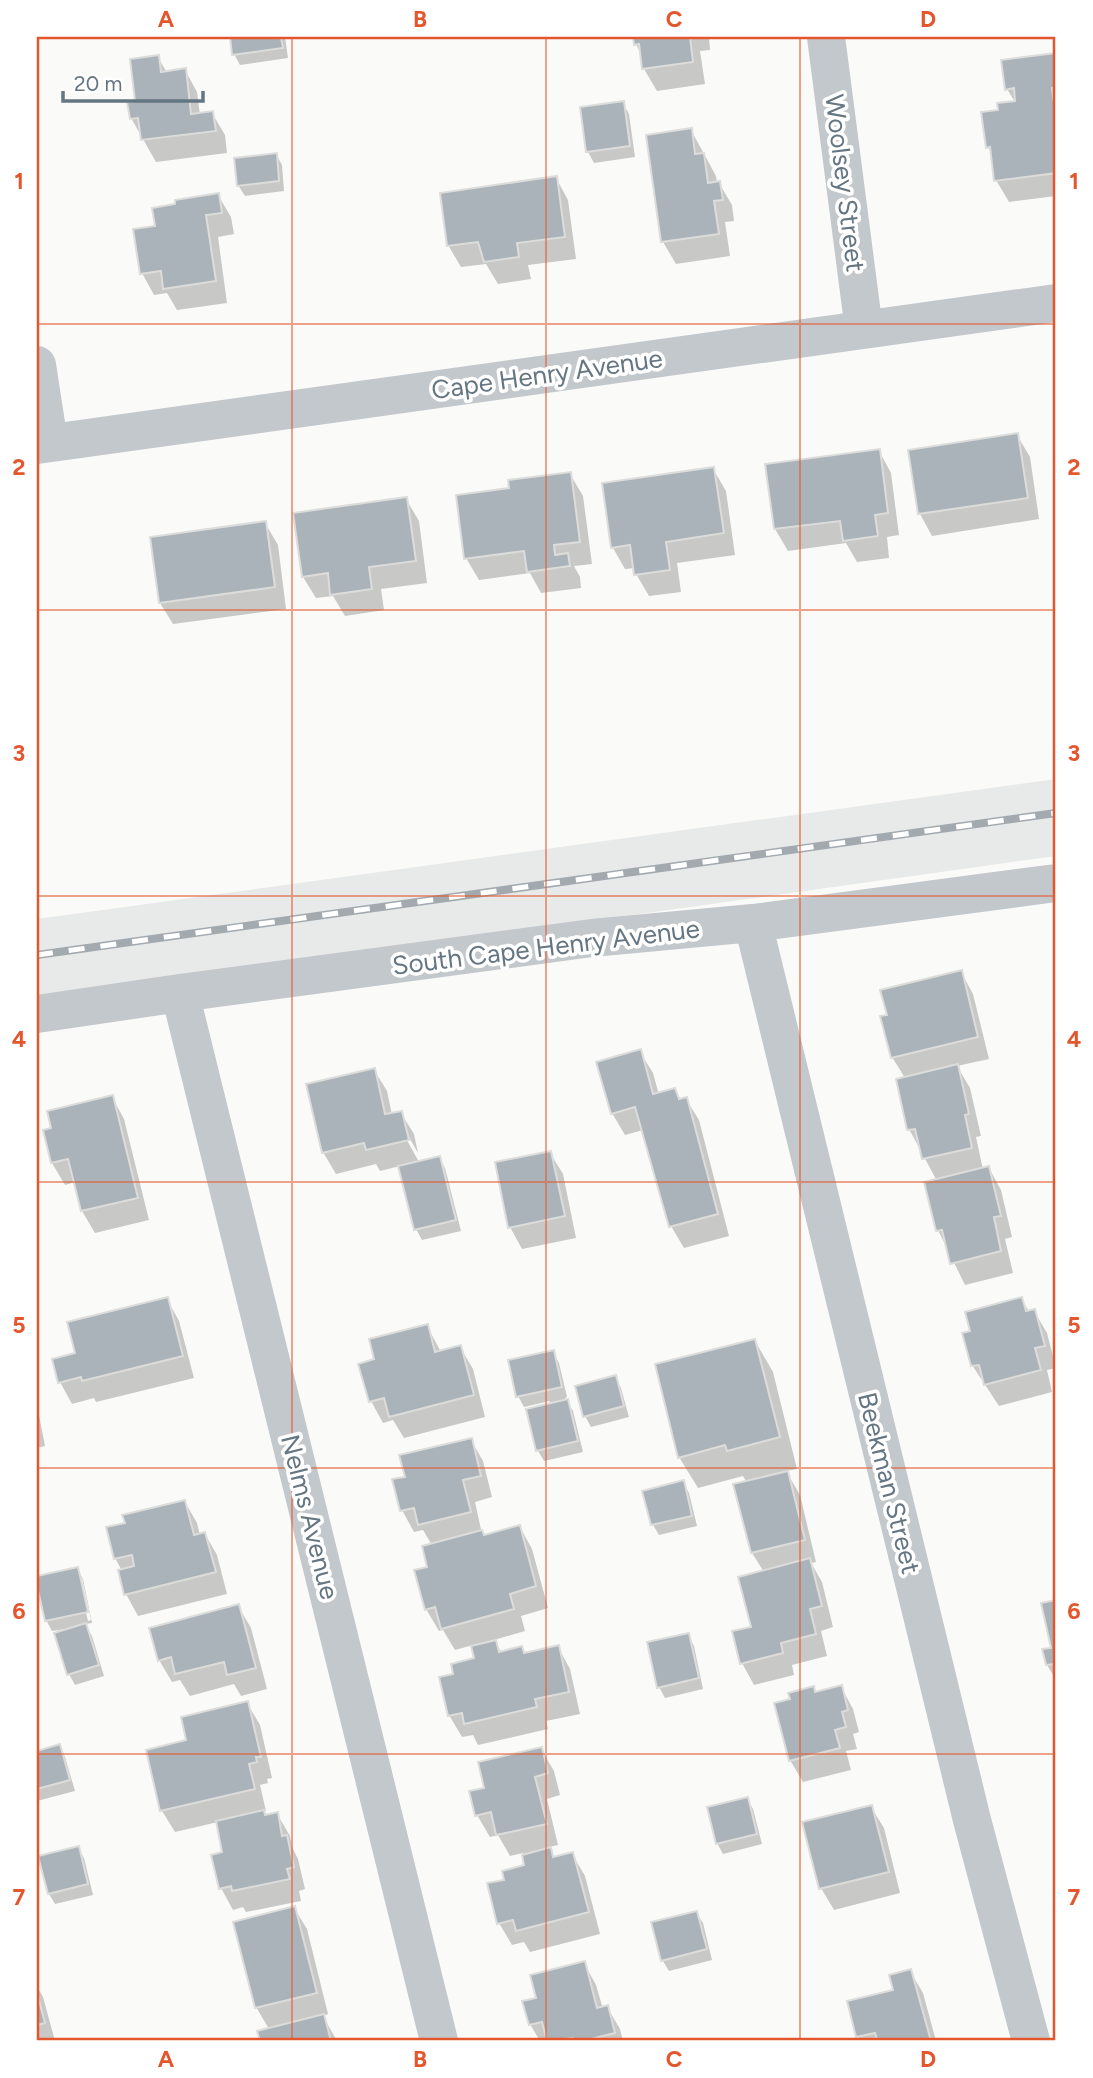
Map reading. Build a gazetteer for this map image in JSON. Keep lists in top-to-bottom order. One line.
{"streets":{"street":["Woolsey Street","Cape Henry Avenue","South Cape Henry Avenue","Beekman Street","Nelms Avenue"]},"crossings":[["Woolsey Street","Cape Henry Avenue"],["South Cape Henry Avenue","Beekman Street"],["South Cape Henry Avenue","Nelms Avenue"]],"scale_bar":"20 m","grid":{"columns":["A","B","C","D"],"rows":["1","2","3","4","5","6","7"]}}
